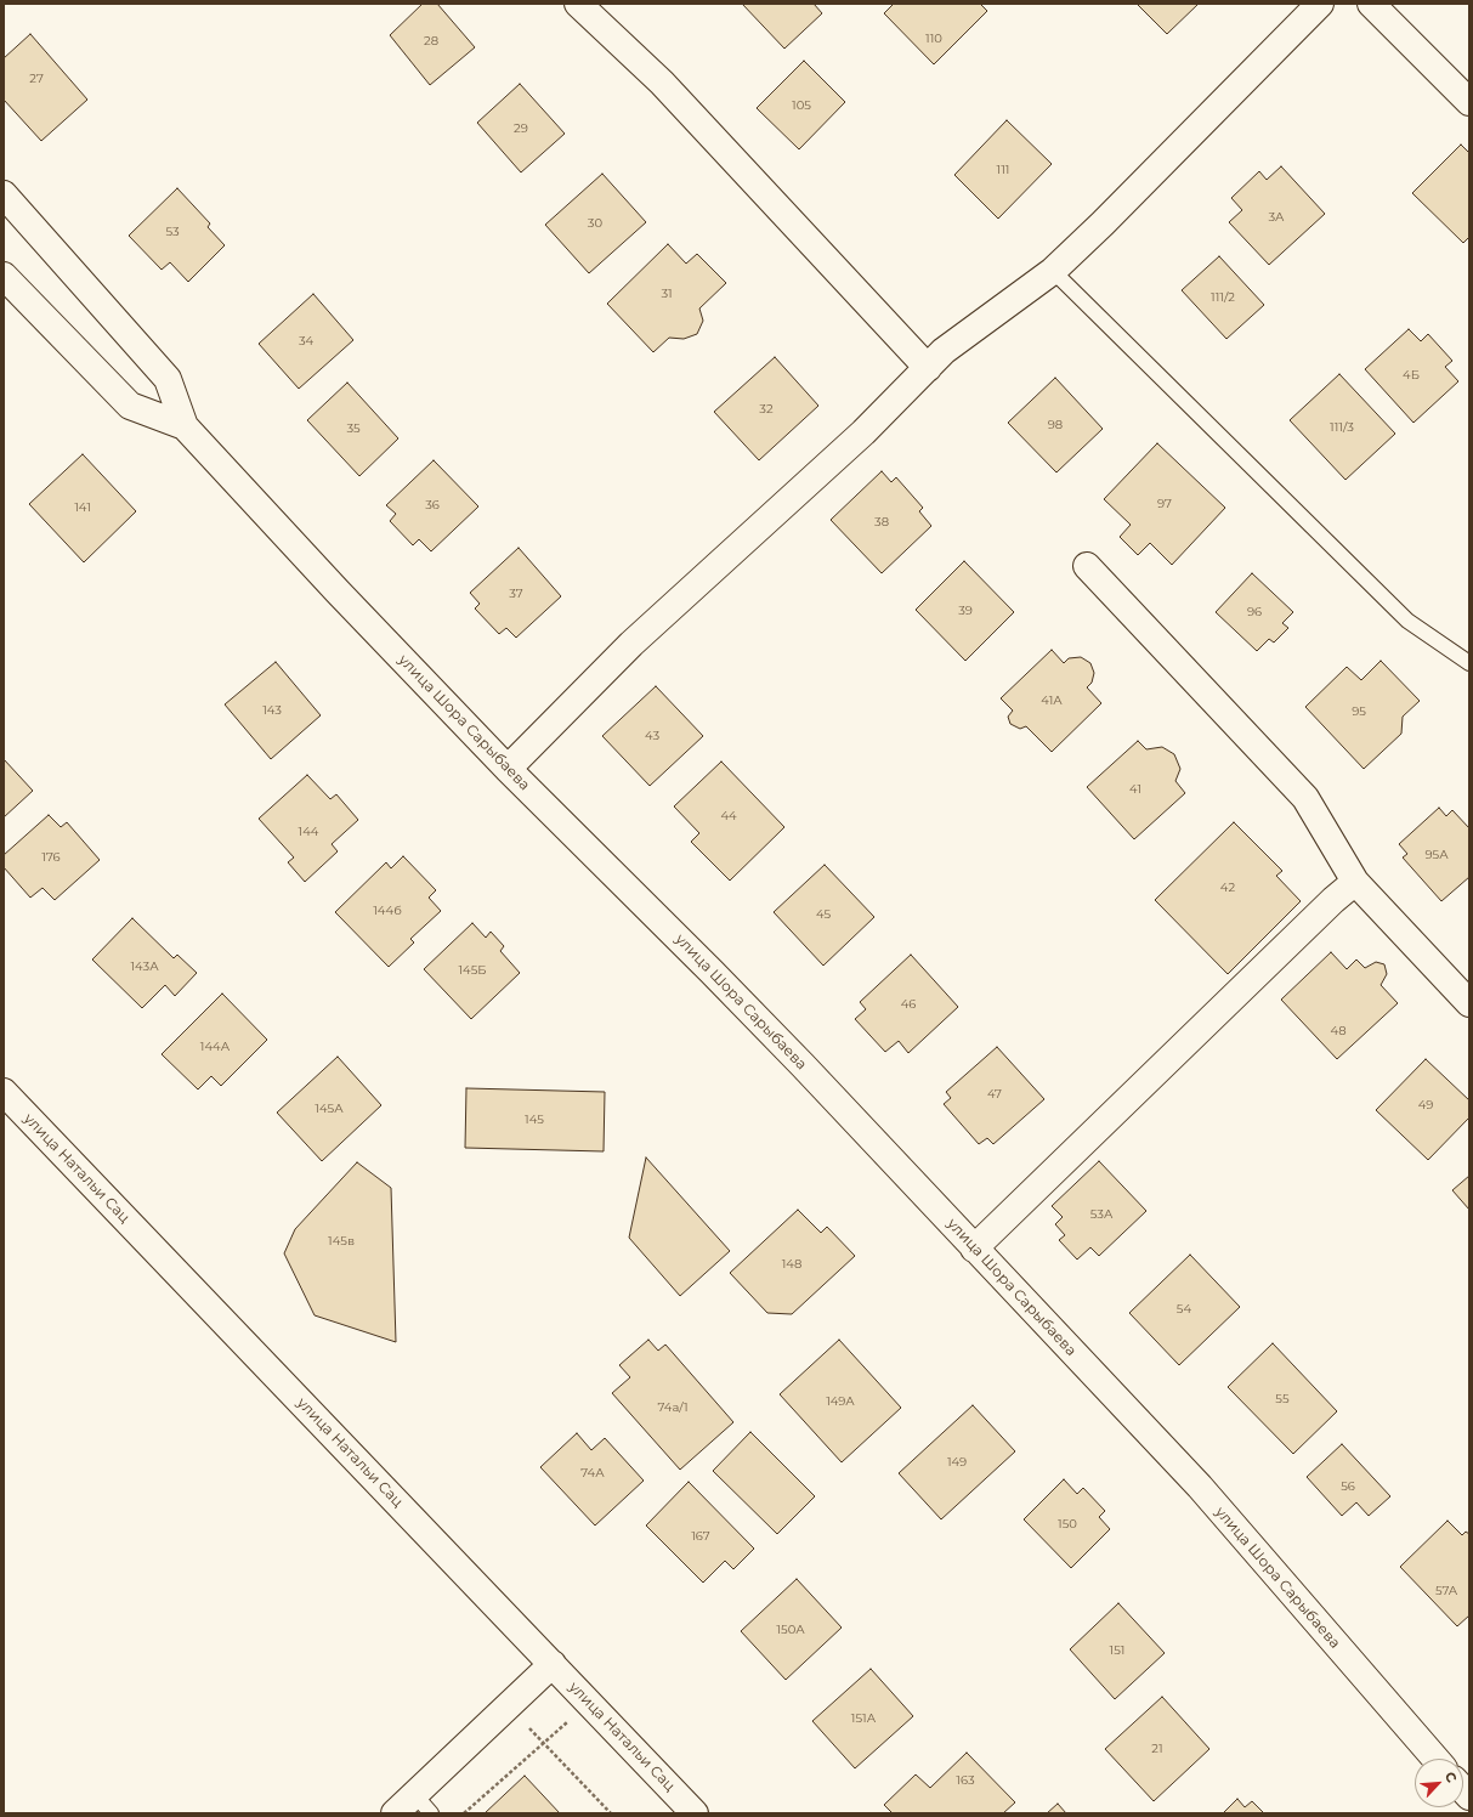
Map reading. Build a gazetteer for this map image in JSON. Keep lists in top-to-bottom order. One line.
{"streets":{"street":["улица Шора Сарыбаева","улица Натальи Сац"]},"house_numbers":["110","28","27","105","29","111","3А","30","53","31","111/2","34","4Б","32","98","111/3","35","97","36","141","38","37","39","96","41А","143","95","43","41","44","144","95А","176","42","144б","45","143А","145Б","46","48","144А","47","49","145А","145","53А","145в","148","54","55","149А","74а/1","149","74А","56","150","167","57А","150А","151","151А","21","163"],"north":"top right"}
